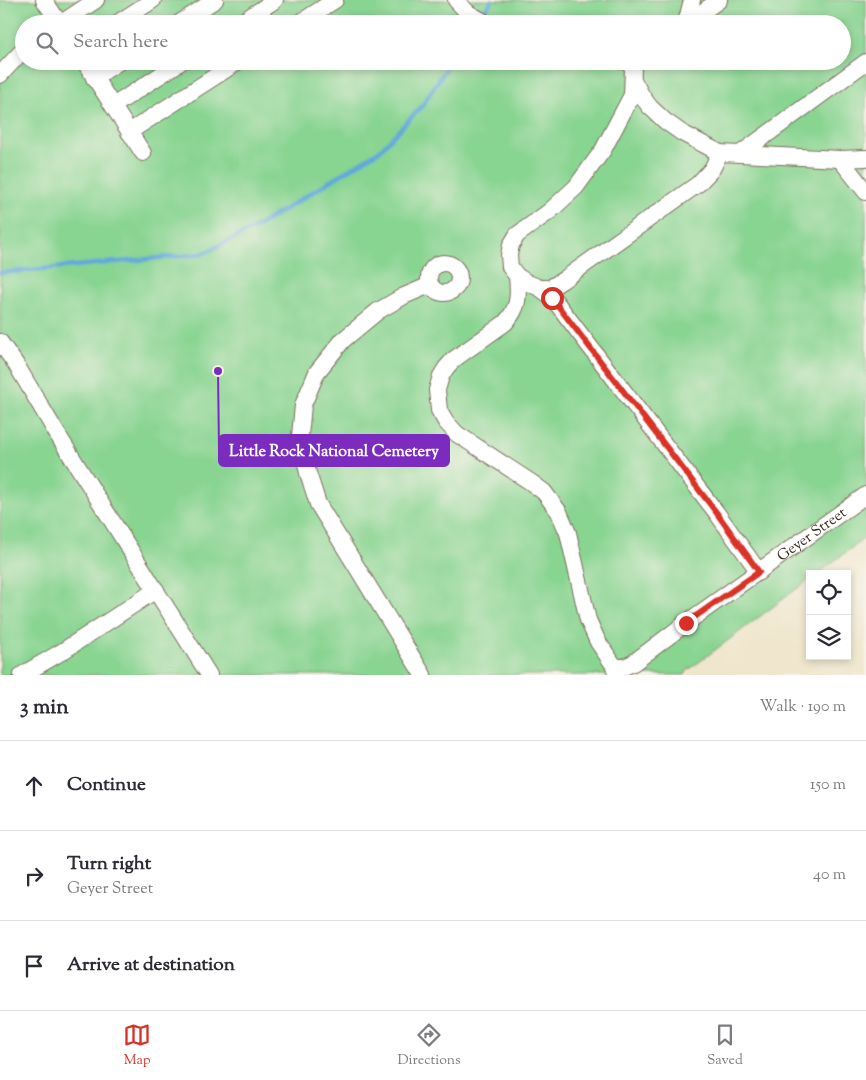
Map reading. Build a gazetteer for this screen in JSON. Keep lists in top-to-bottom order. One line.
{"streets":{"lane":["Geyer Street"]},"places":["Little Rock National Cemetery"],"page":{"search":"Search here","heading":["3 min","Walk · 190 m"],"list":[["Continue","150 m"],["Turn right","Geyer Street","40 m"],"Arrive at destination"],"nav":["Map","Directions","Saved"]}}
